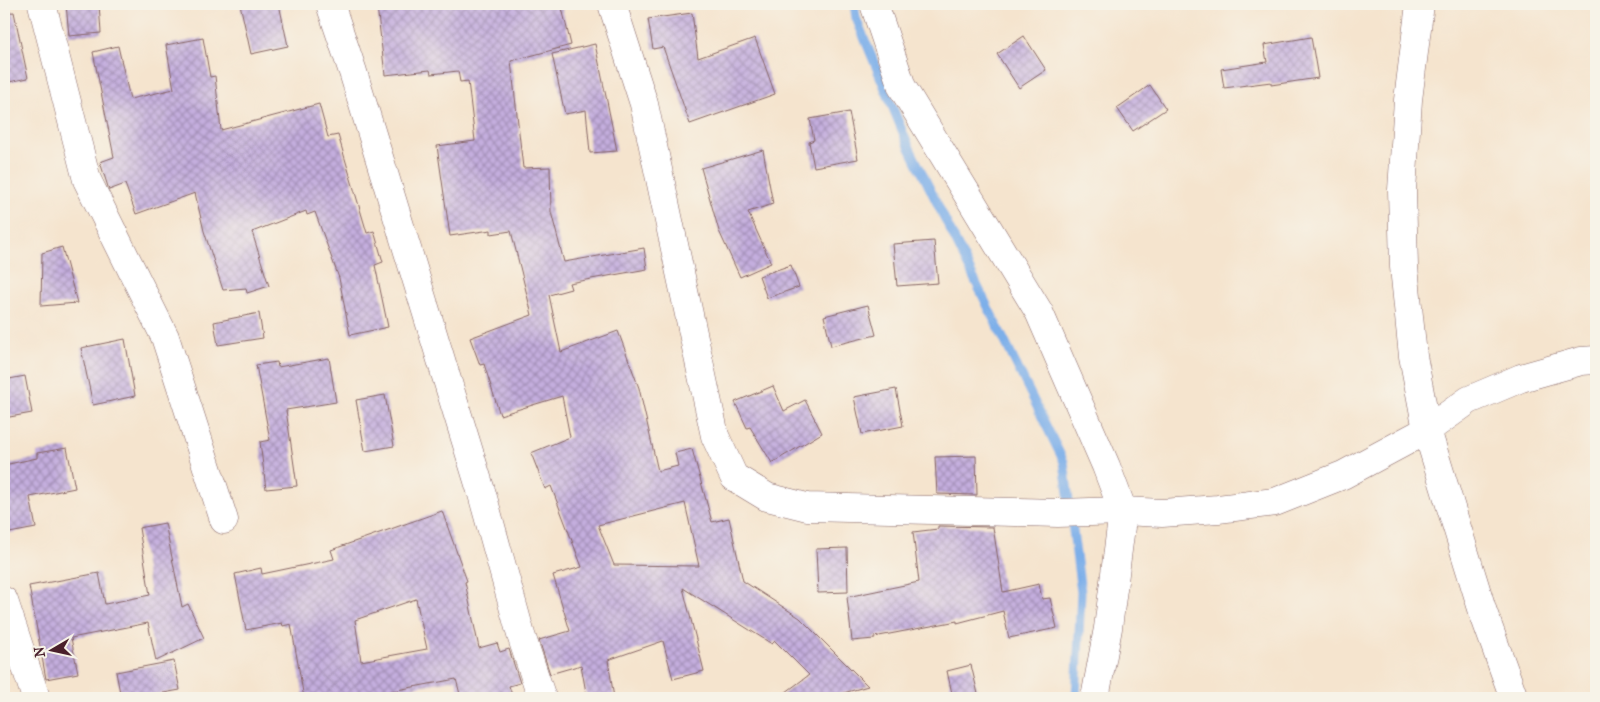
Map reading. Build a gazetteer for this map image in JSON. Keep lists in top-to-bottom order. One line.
{"north":"left"}
